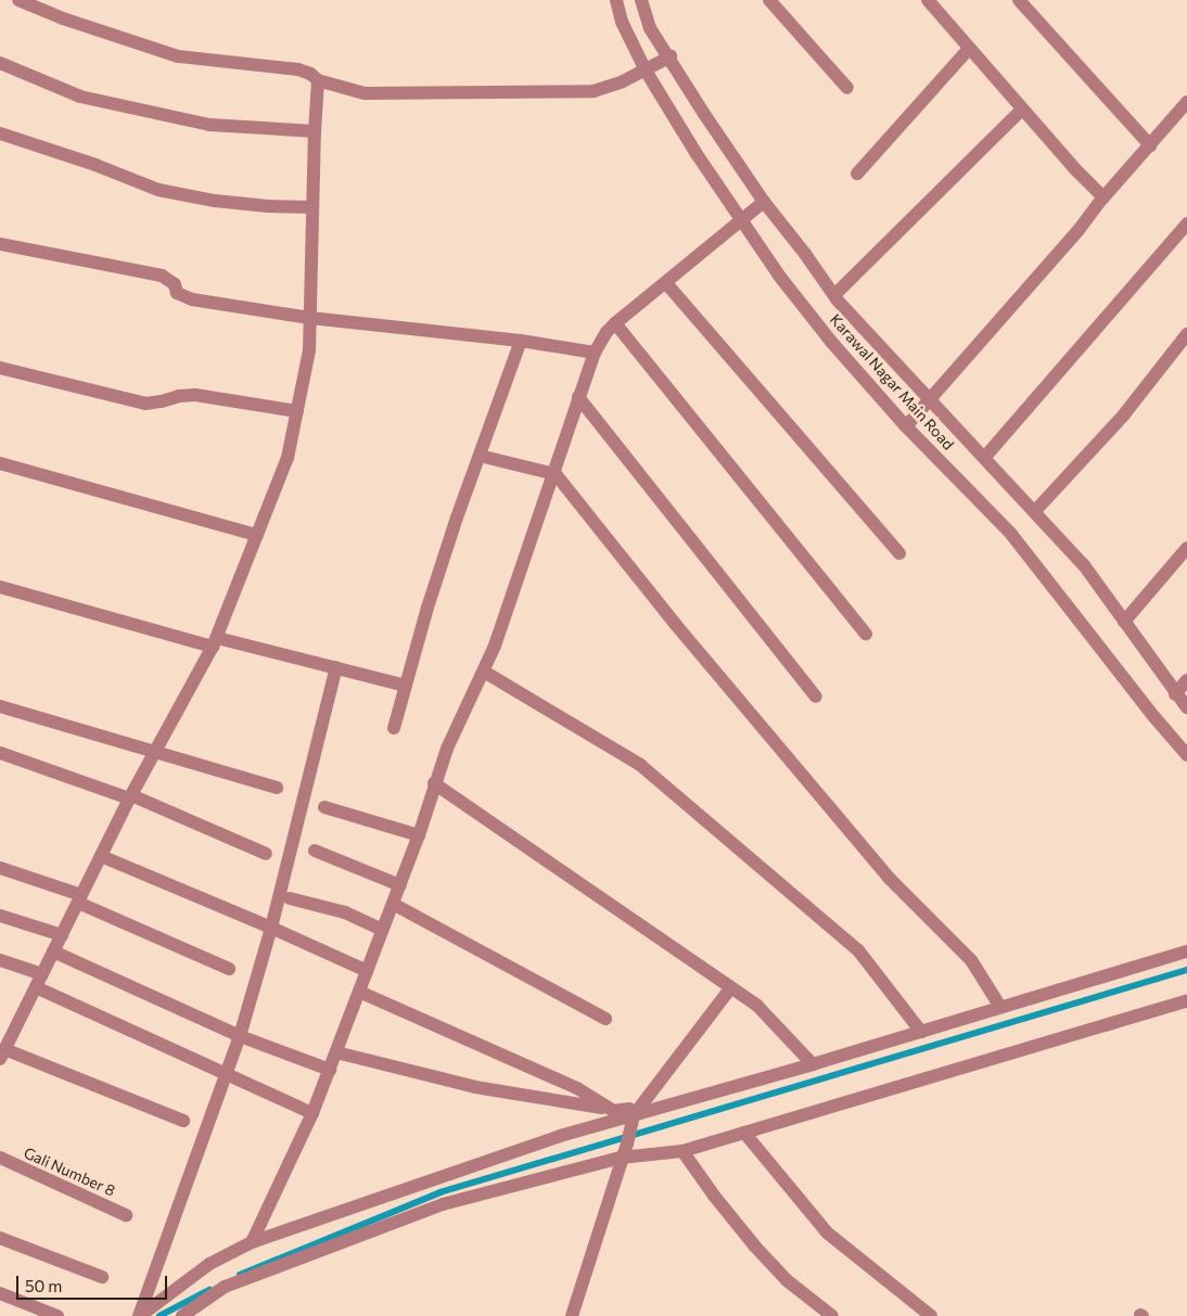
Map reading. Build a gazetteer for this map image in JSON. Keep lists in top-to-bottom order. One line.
{"streets":{"street":["Karawal Nagar Main Road","Gali Number 8"]},"scale_bar":"50 m"}
